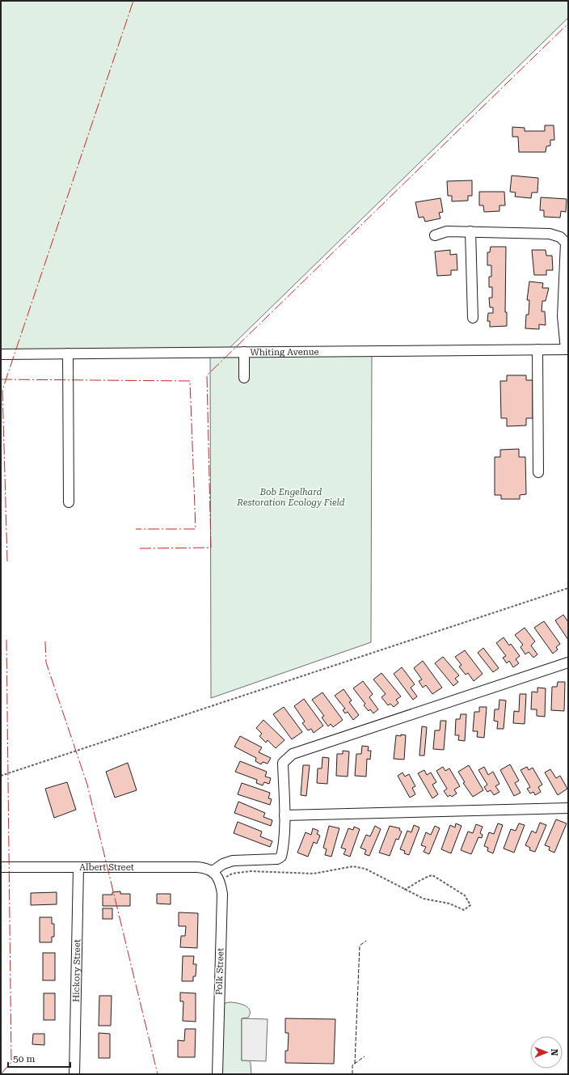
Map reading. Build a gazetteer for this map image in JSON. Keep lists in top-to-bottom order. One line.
{"streets":{"street":["Whiting Avenue","Albert Street","Hickory Street","Polk Street"]},"crossings":[["Albert Street","Hickory Street"],["Albert Street","Polk Street"]],"parks":["Bob Engelhard Restoration Ecology Field"],"scale_bar":"50 m","north":"right"}
